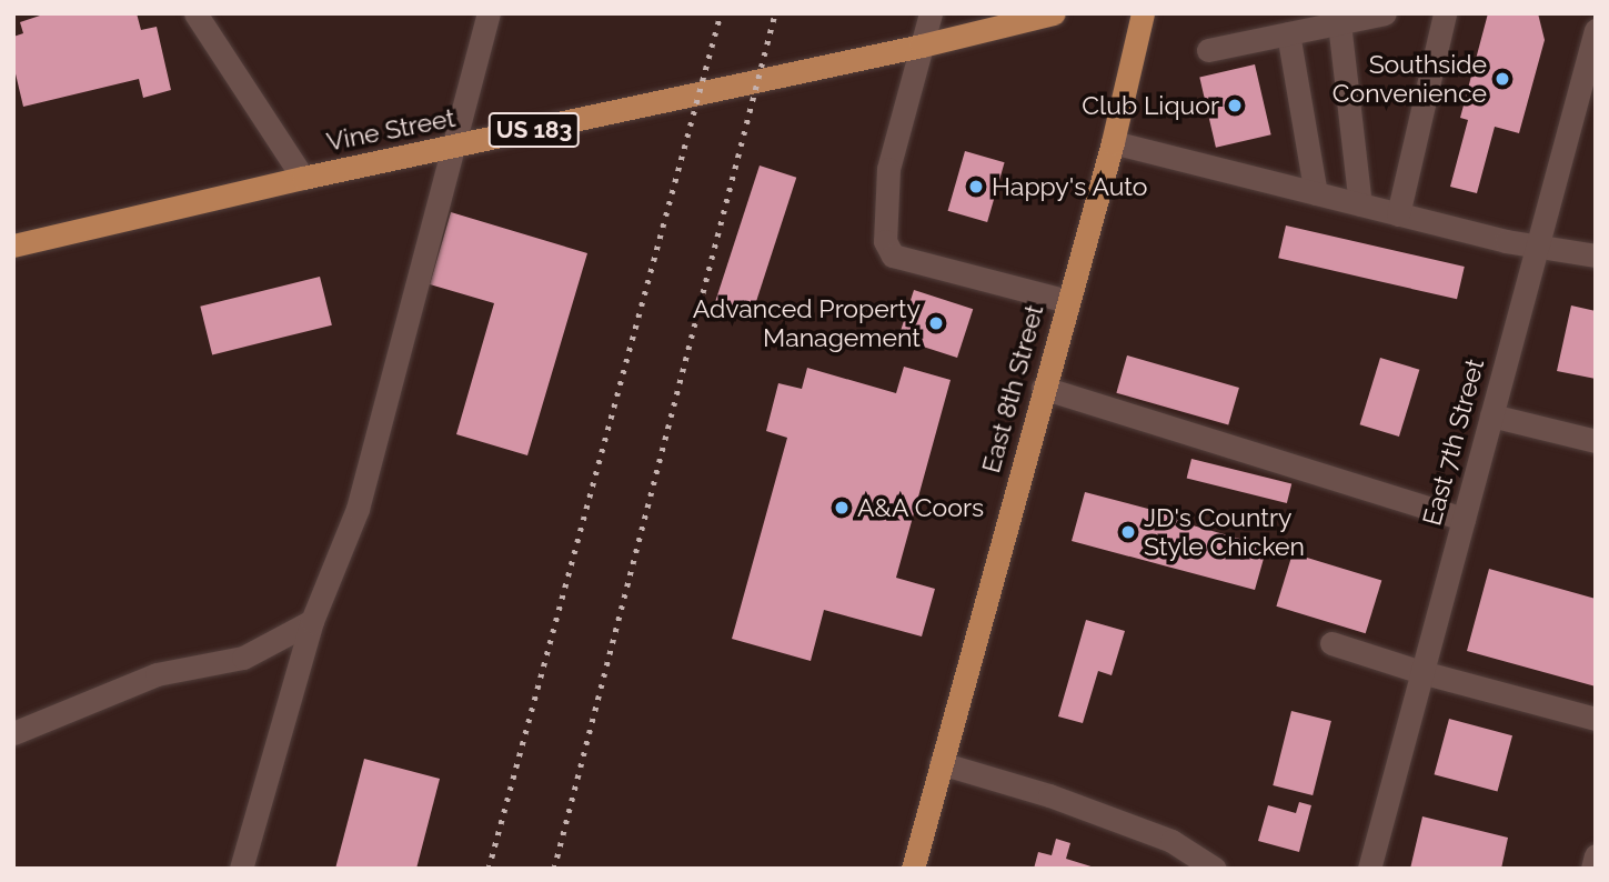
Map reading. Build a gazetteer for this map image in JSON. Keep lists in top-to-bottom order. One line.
{"streets":{"main road":["Vine Street","US 183","East 8th Street"],"street":["East 7th Street"]},"places":["Southside Convenience","Club Liquor","Happy's Auto","Advanced Property Management","A&A Coors","JD's Country Style Chicken"]}
